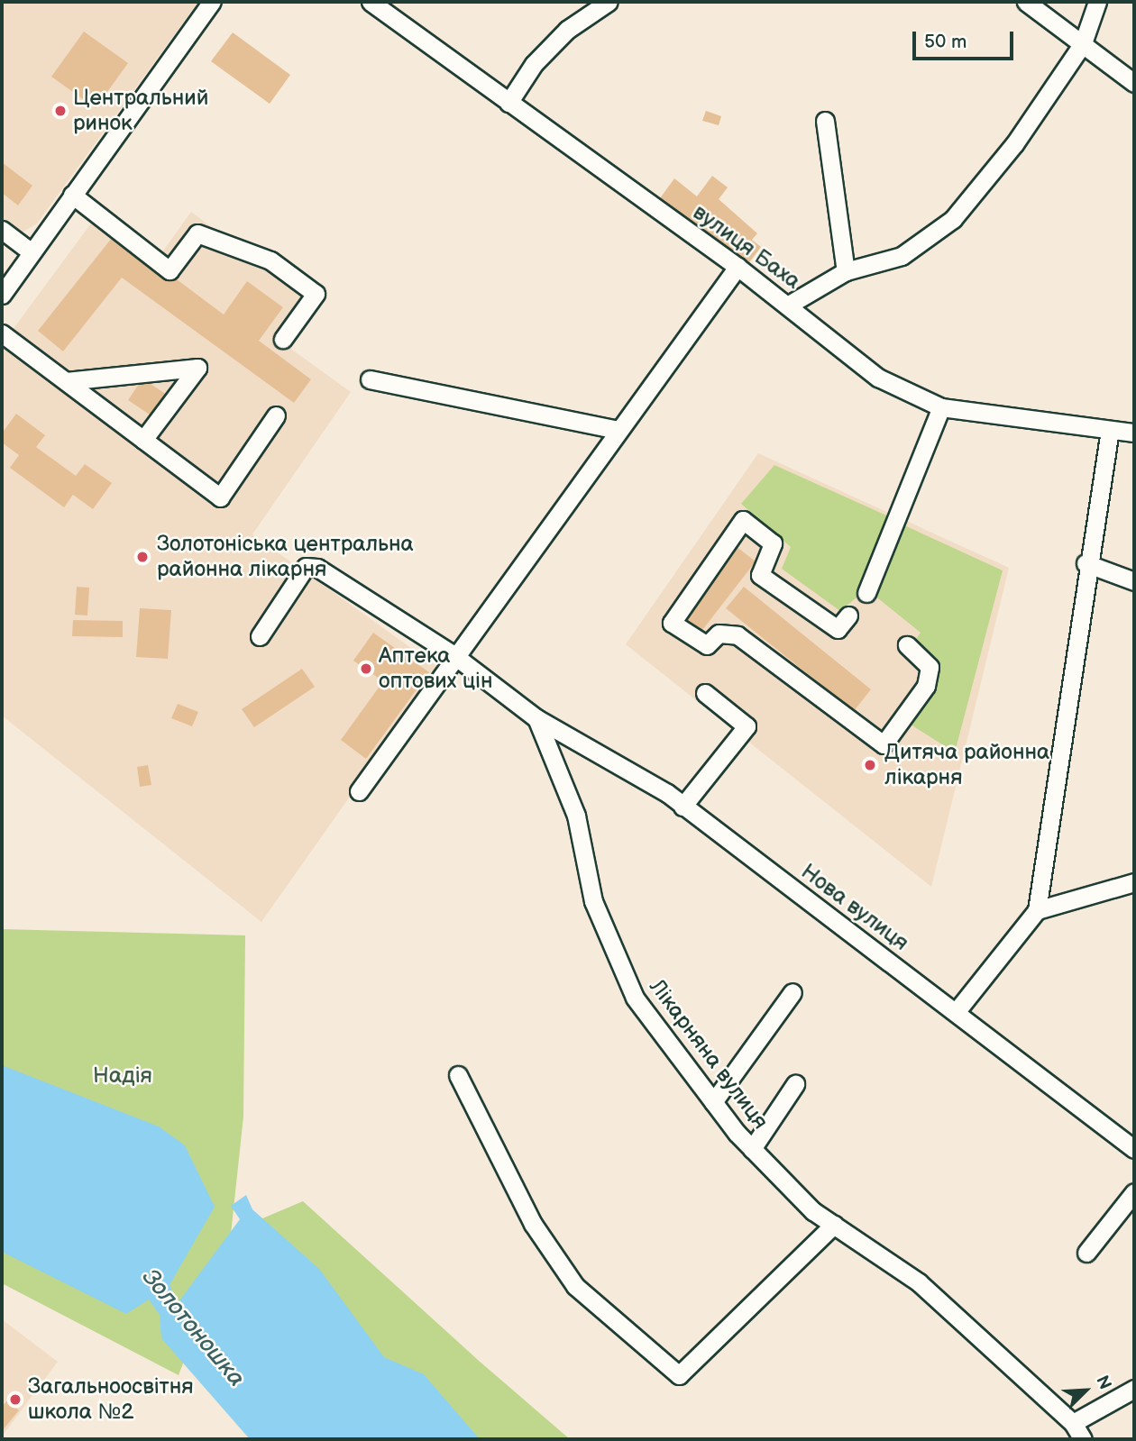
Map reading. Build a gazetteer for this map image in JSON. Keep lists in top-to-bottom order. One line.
{"streets":{"street":["вулиця Баха","Нова вулиця","Лікарняна вулиця"]},"crossings":[["Нова вулиця","Лікарняна вулиця"]],"water":["Золотоношка"],"parks":["Надія"],"places":["Центральний ринок","Золотоніська центральна районна лікарня","Аптека оптових цін","Дитяча районна лікарня","Загальноосвітня школа №2"],"scale_bar":"50 m","north":"top right"}
